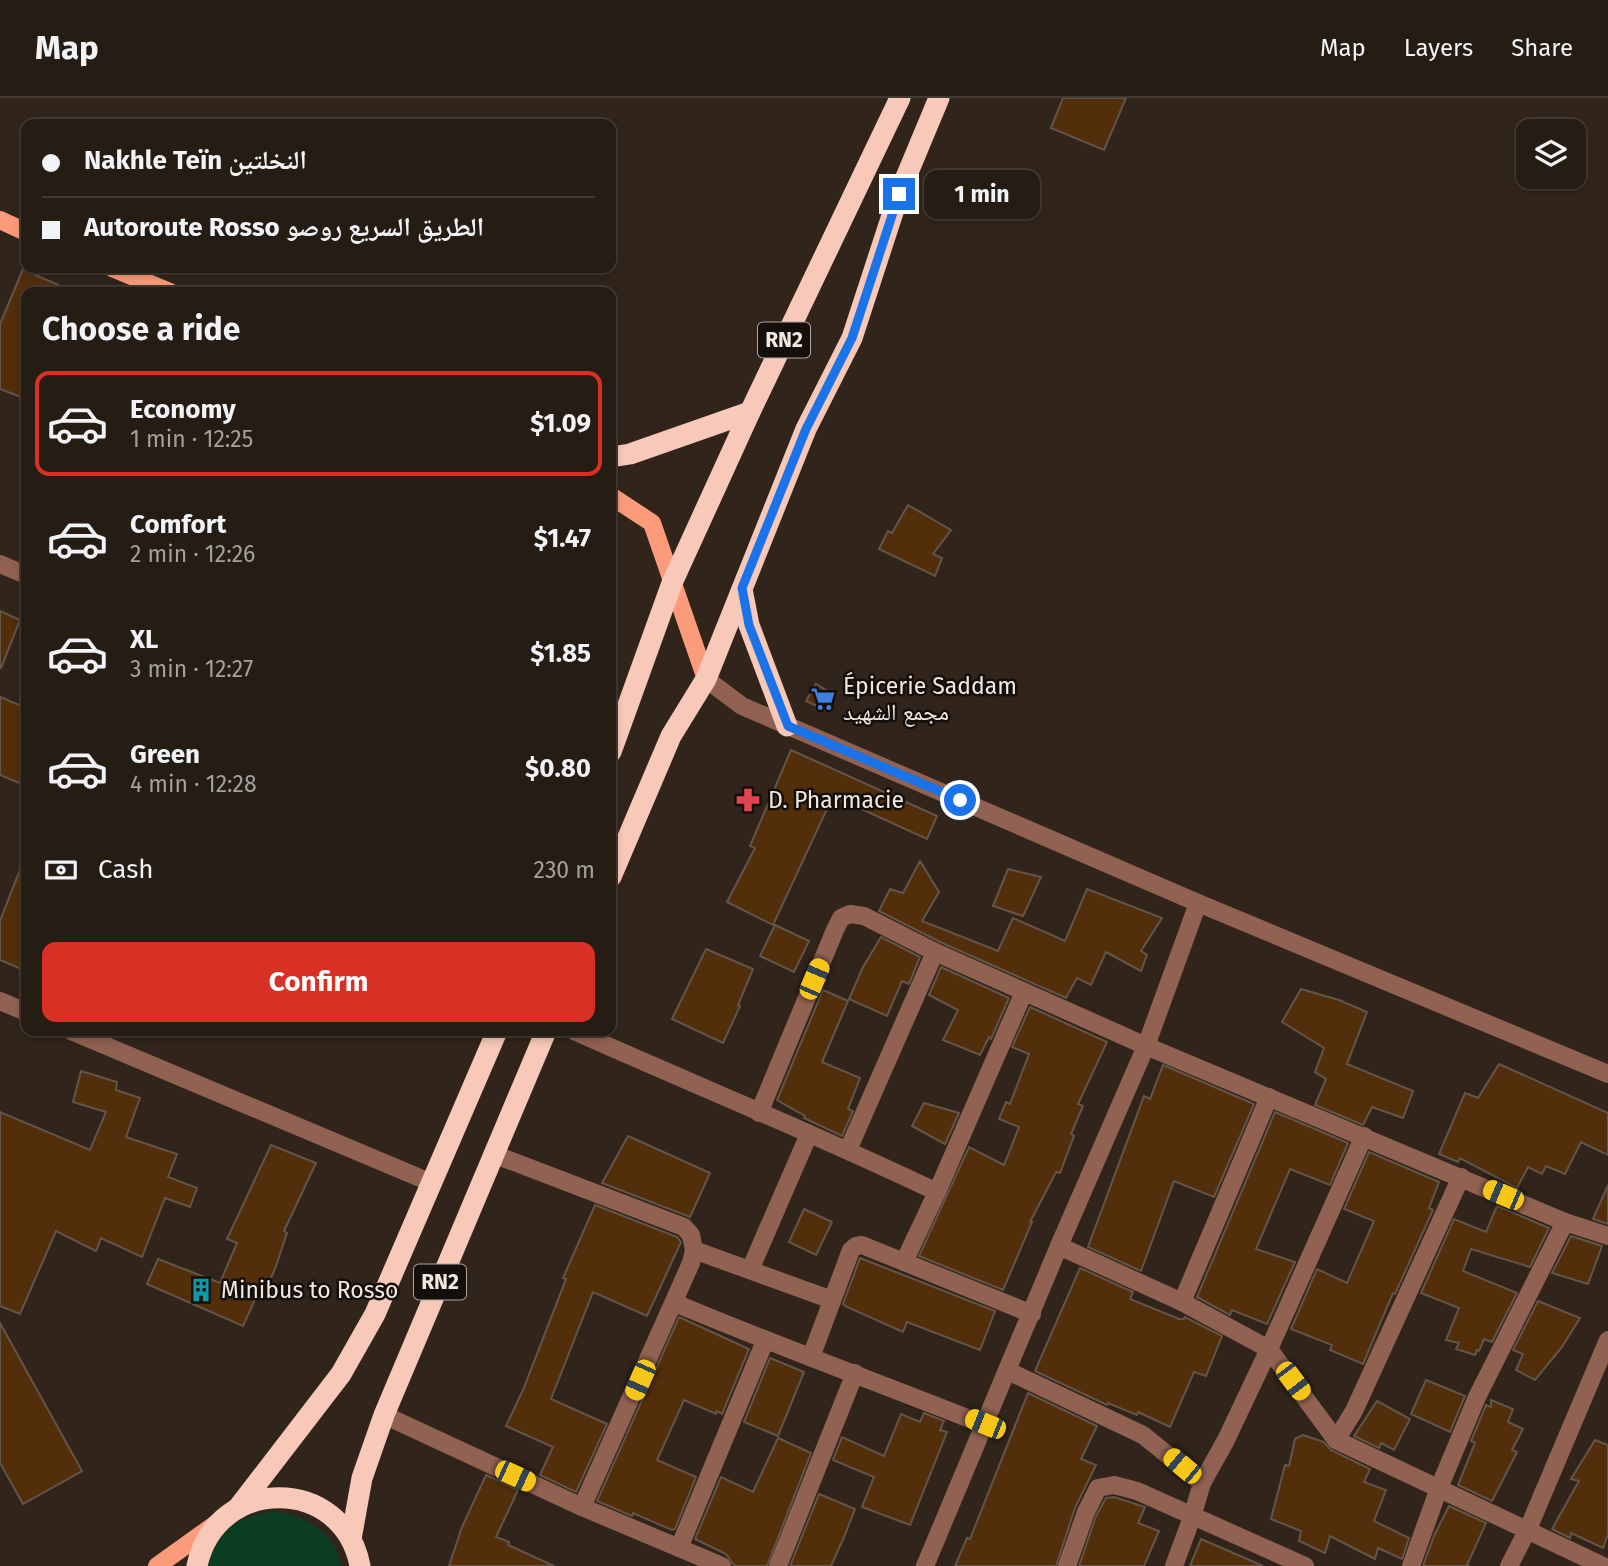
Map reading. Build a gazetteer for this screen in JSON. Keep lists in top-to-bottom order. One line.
{"streets":{"highway":["RN2"]},"places":{"supermarket":["Épicerie Saddam مجمع الشهيد"],"pharmacy":["D. Pharmacie"],"building":["Minibus to Rosso"]},"page":{"header":"Map","nav":["Map","Layers","Share"],"banner":["Nakhle Teïn النخلتين","Autoroute Rosso الطريق السريع روصو"],"bubble":"1 min","heading":"Choose a ride","list":[{"name":"Economy","note":"1 min · 12:25","value":"$1.09"},{"name":"Comfort","note":"2 min · 12:26","value":"$1.47"},{"name":"XL","note":"3 min · 12:27","value":"$1.85"},{"name":"Green","note":"4 min · 12:28","value":"$0.80"}],"pay":["Cash","230 m"],"buttons":"Confirm"}}
